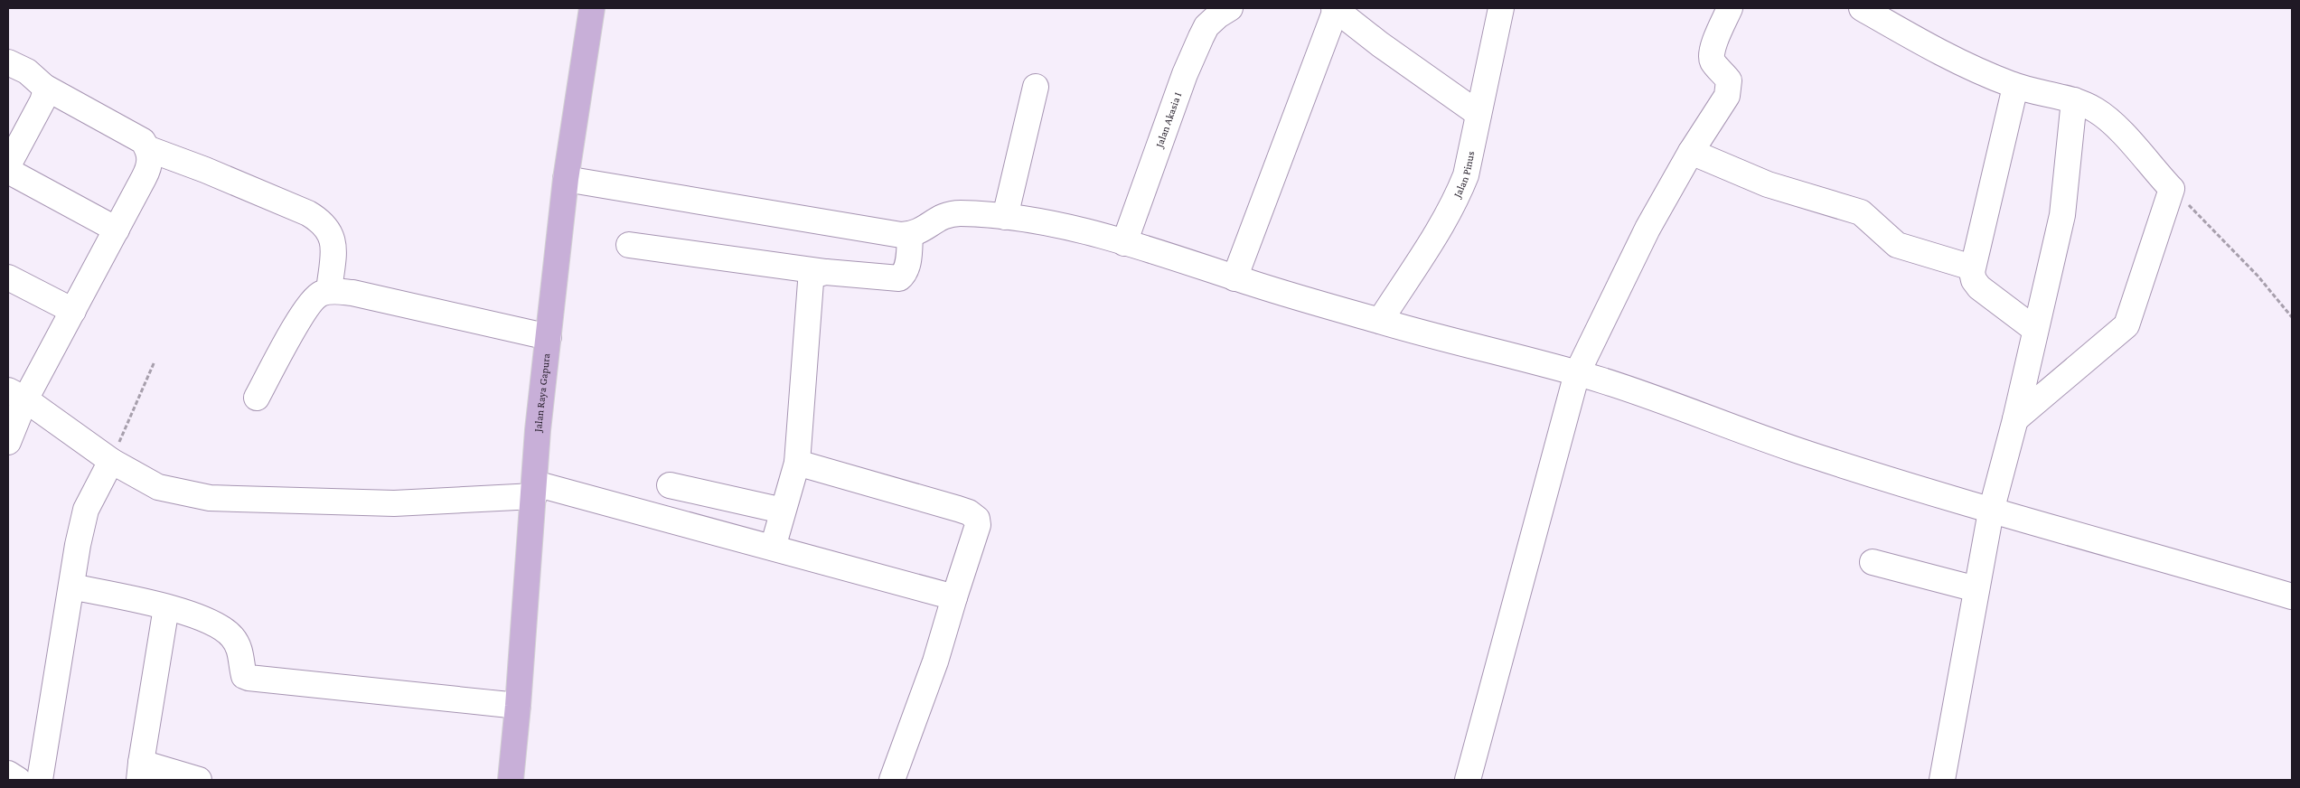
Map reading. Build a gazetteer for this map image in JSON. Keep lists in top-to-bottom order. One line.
{"streets":{"main road":["Jalan Raya Gapura"],"street":["Jalan Akasia I","Jalan Pinus"]}}
